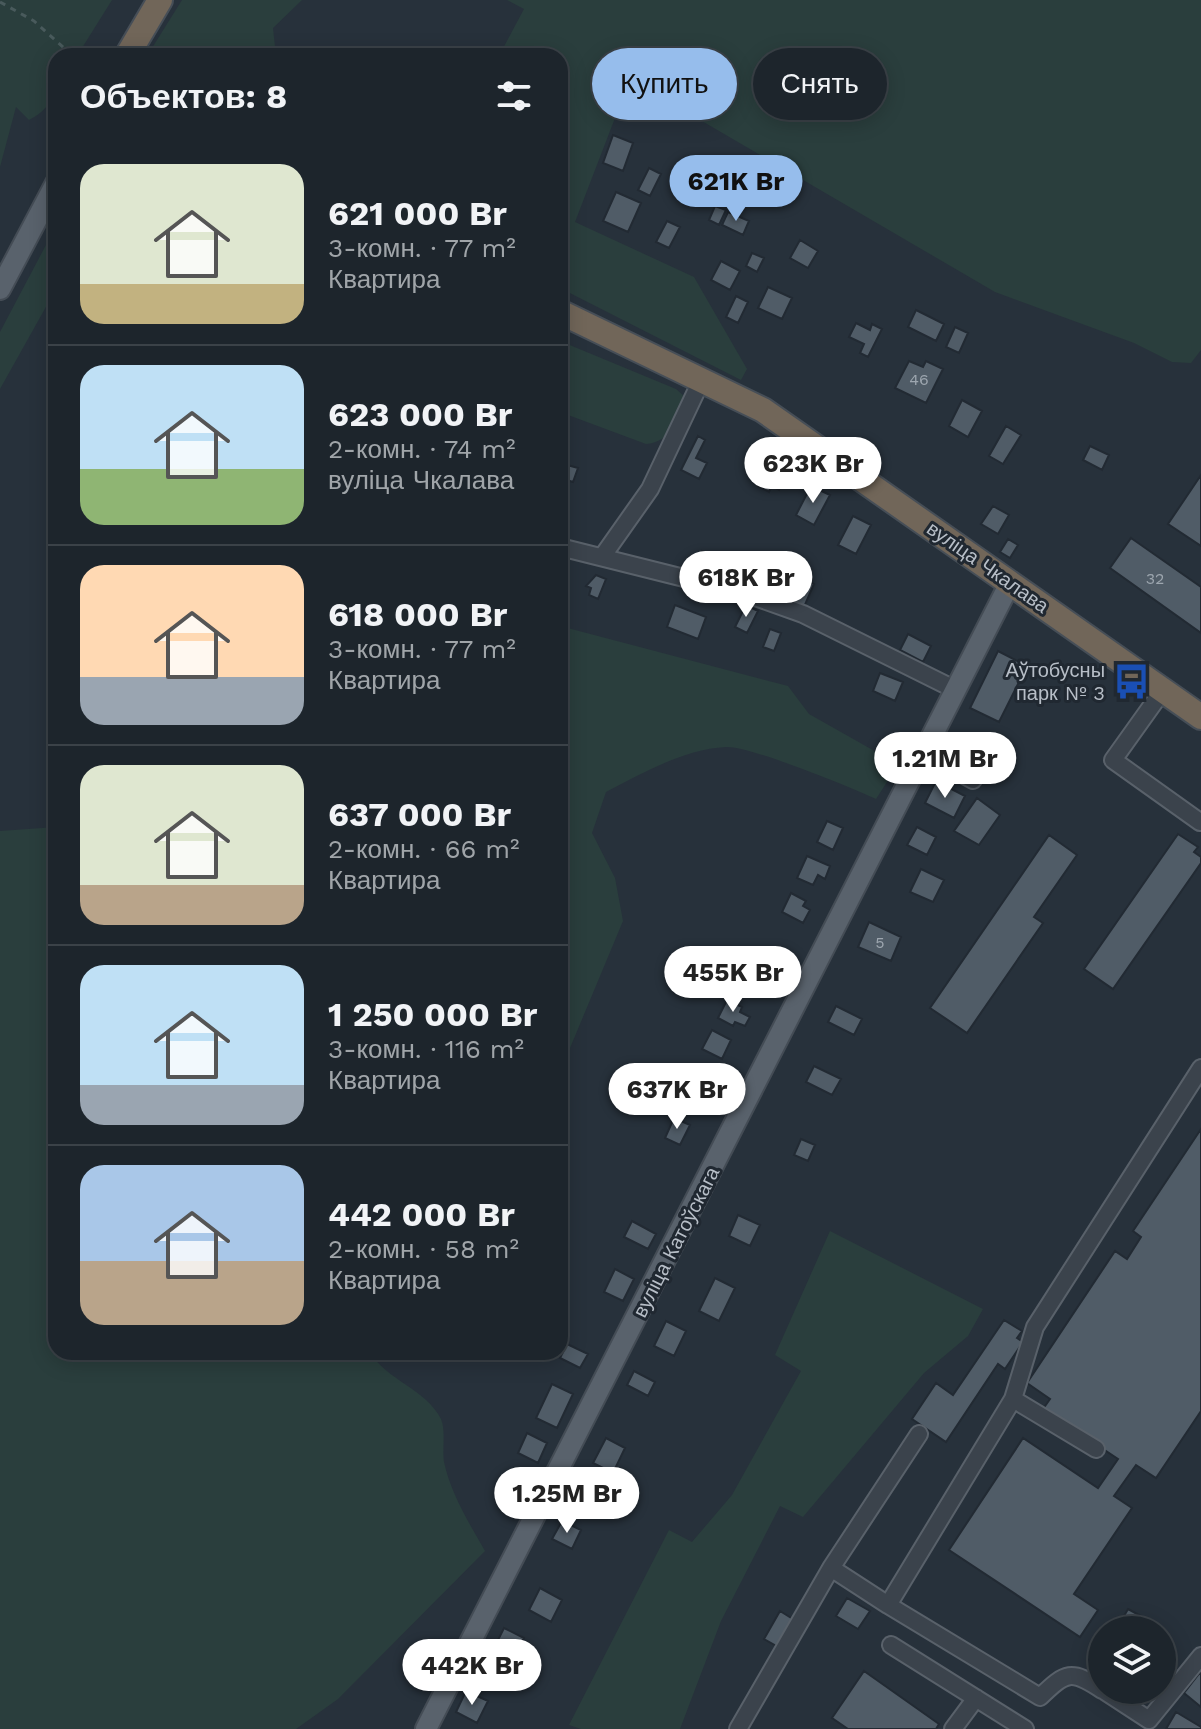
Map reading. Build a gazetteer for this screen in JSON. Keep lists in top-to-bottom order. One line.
{"streets":{"highway":["вуліца Чкалава"],"main road":["вуліца Катоўскага"]},"crossings":[["вуліца Чкалава","вуліца Катоўскага"]],"places":{"bus stop":["Аўтобусны парк № 3"]},"house_numbers":["46","32","5"],"page":{"chip":["Купить","Снять"],"heading":"Объектов: 8","list":[{"name":"621 000 Br","note":"3-комн. · 77 m² · Квартира"},{"name":"623 000 Br","note":"2-комн. · 74 m² · вуліца Чкалава"},{"name":"618 000 Br","note":"3-комн. · 77 m² · Квартира"},{"name":"637 000 Br","note":"2-комн. · 66 m² · Квартира"},{"name":"1 250 000 Br","note":"3-комн. · 116 m² · Квартира"},{"name":"442 000 Br","note":"2-комн. · 58 m² · Квартира"}],"price":["621K Br","623K Br","618K Br","1.21M Br","455K Br","637K Br","1.25M Br","442K Br"]}}
